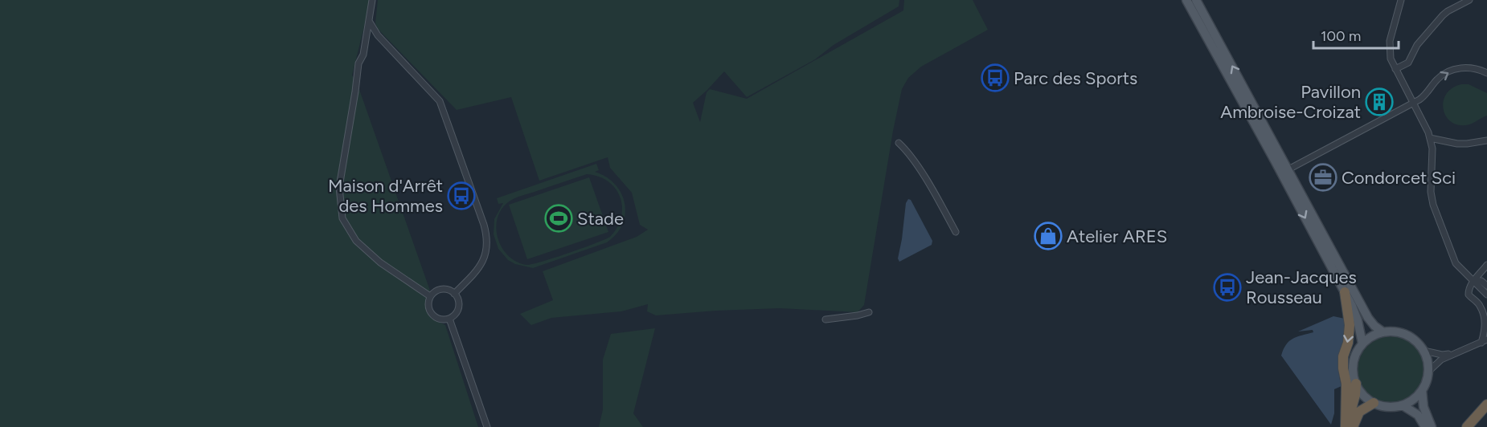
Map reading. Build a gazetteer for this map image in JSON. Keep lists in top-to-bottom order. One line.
{"places":{"bus stop":["Parc des Sports","Maison d'Arrêt des Hommes","Jean-Jacques Rousseau"],"building":["Pavillon Ambroise-Croizat"],"office":["Condorcet Sci"],"sports":["Stade"],"shop":["Atelier ARES"]},"scale_bar":"100 m"}
